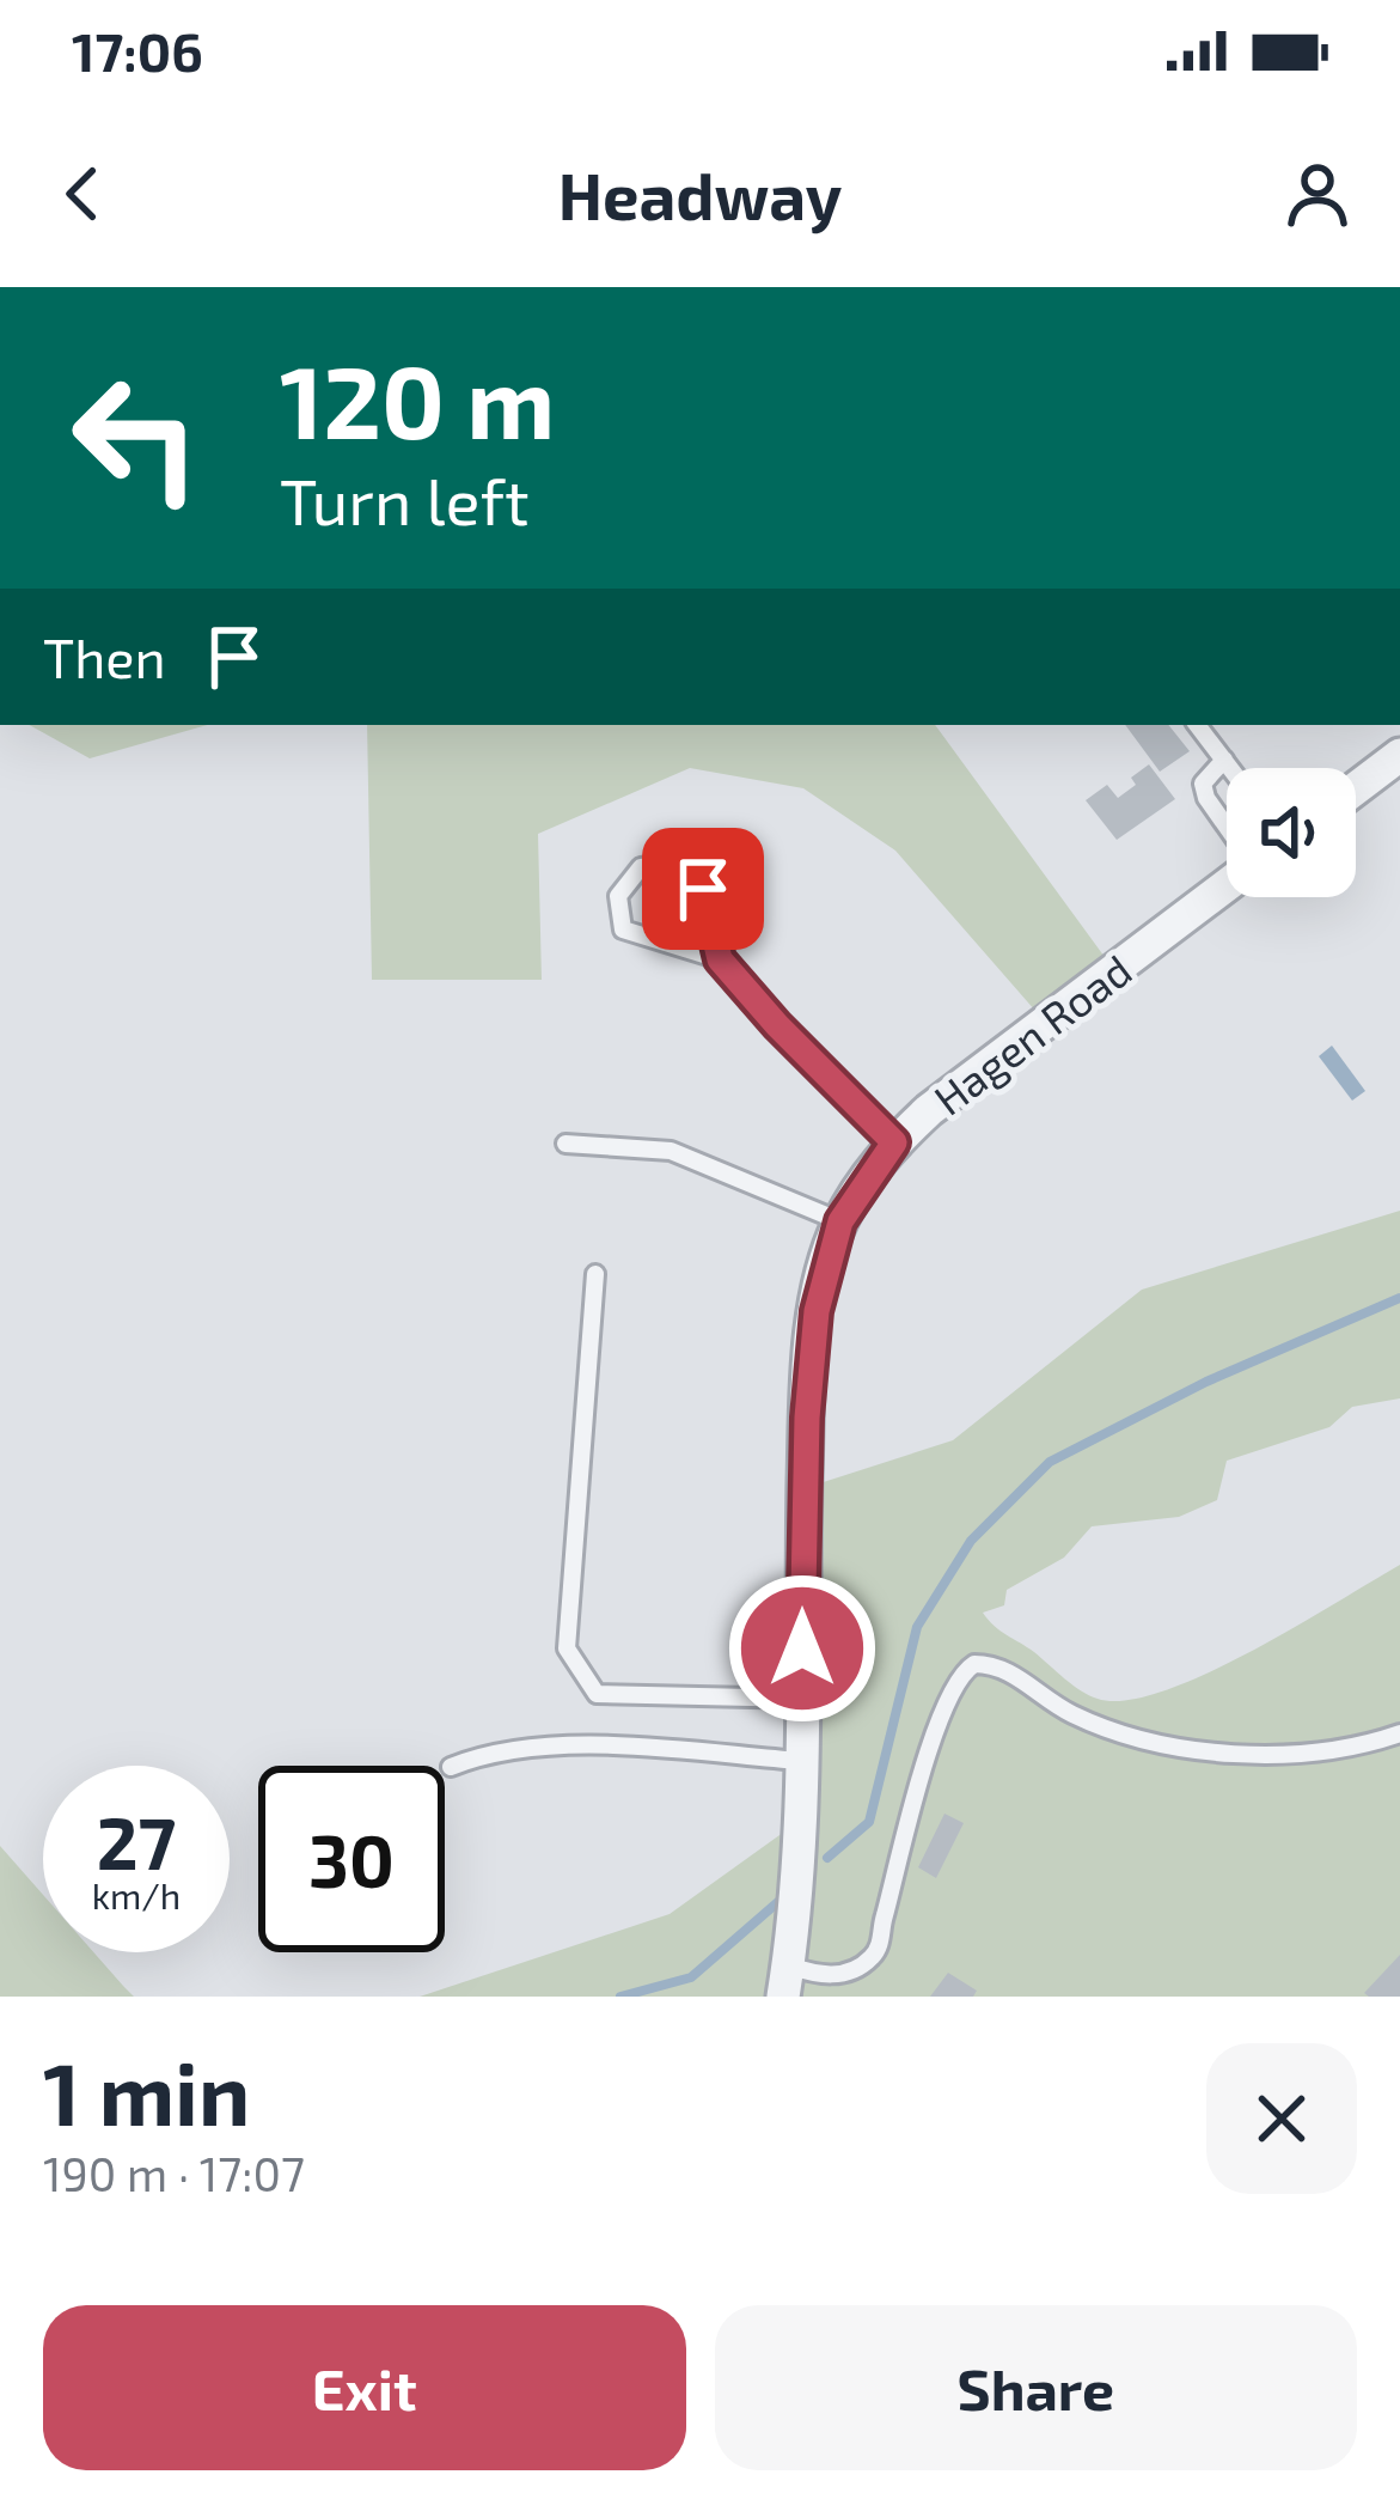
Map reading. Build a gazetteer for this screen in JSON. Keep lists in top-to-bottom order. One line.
{"streets":{"street":["Hagen Road"]},"page":{"status":"17:06","header":"Headway","turn":["120 m","Turn left"],"then":"Then","speed":"27 km/h","limit":"30","heading":["1 min","190 m · 17:07"],"buttons":["Exit","Share"]}}
